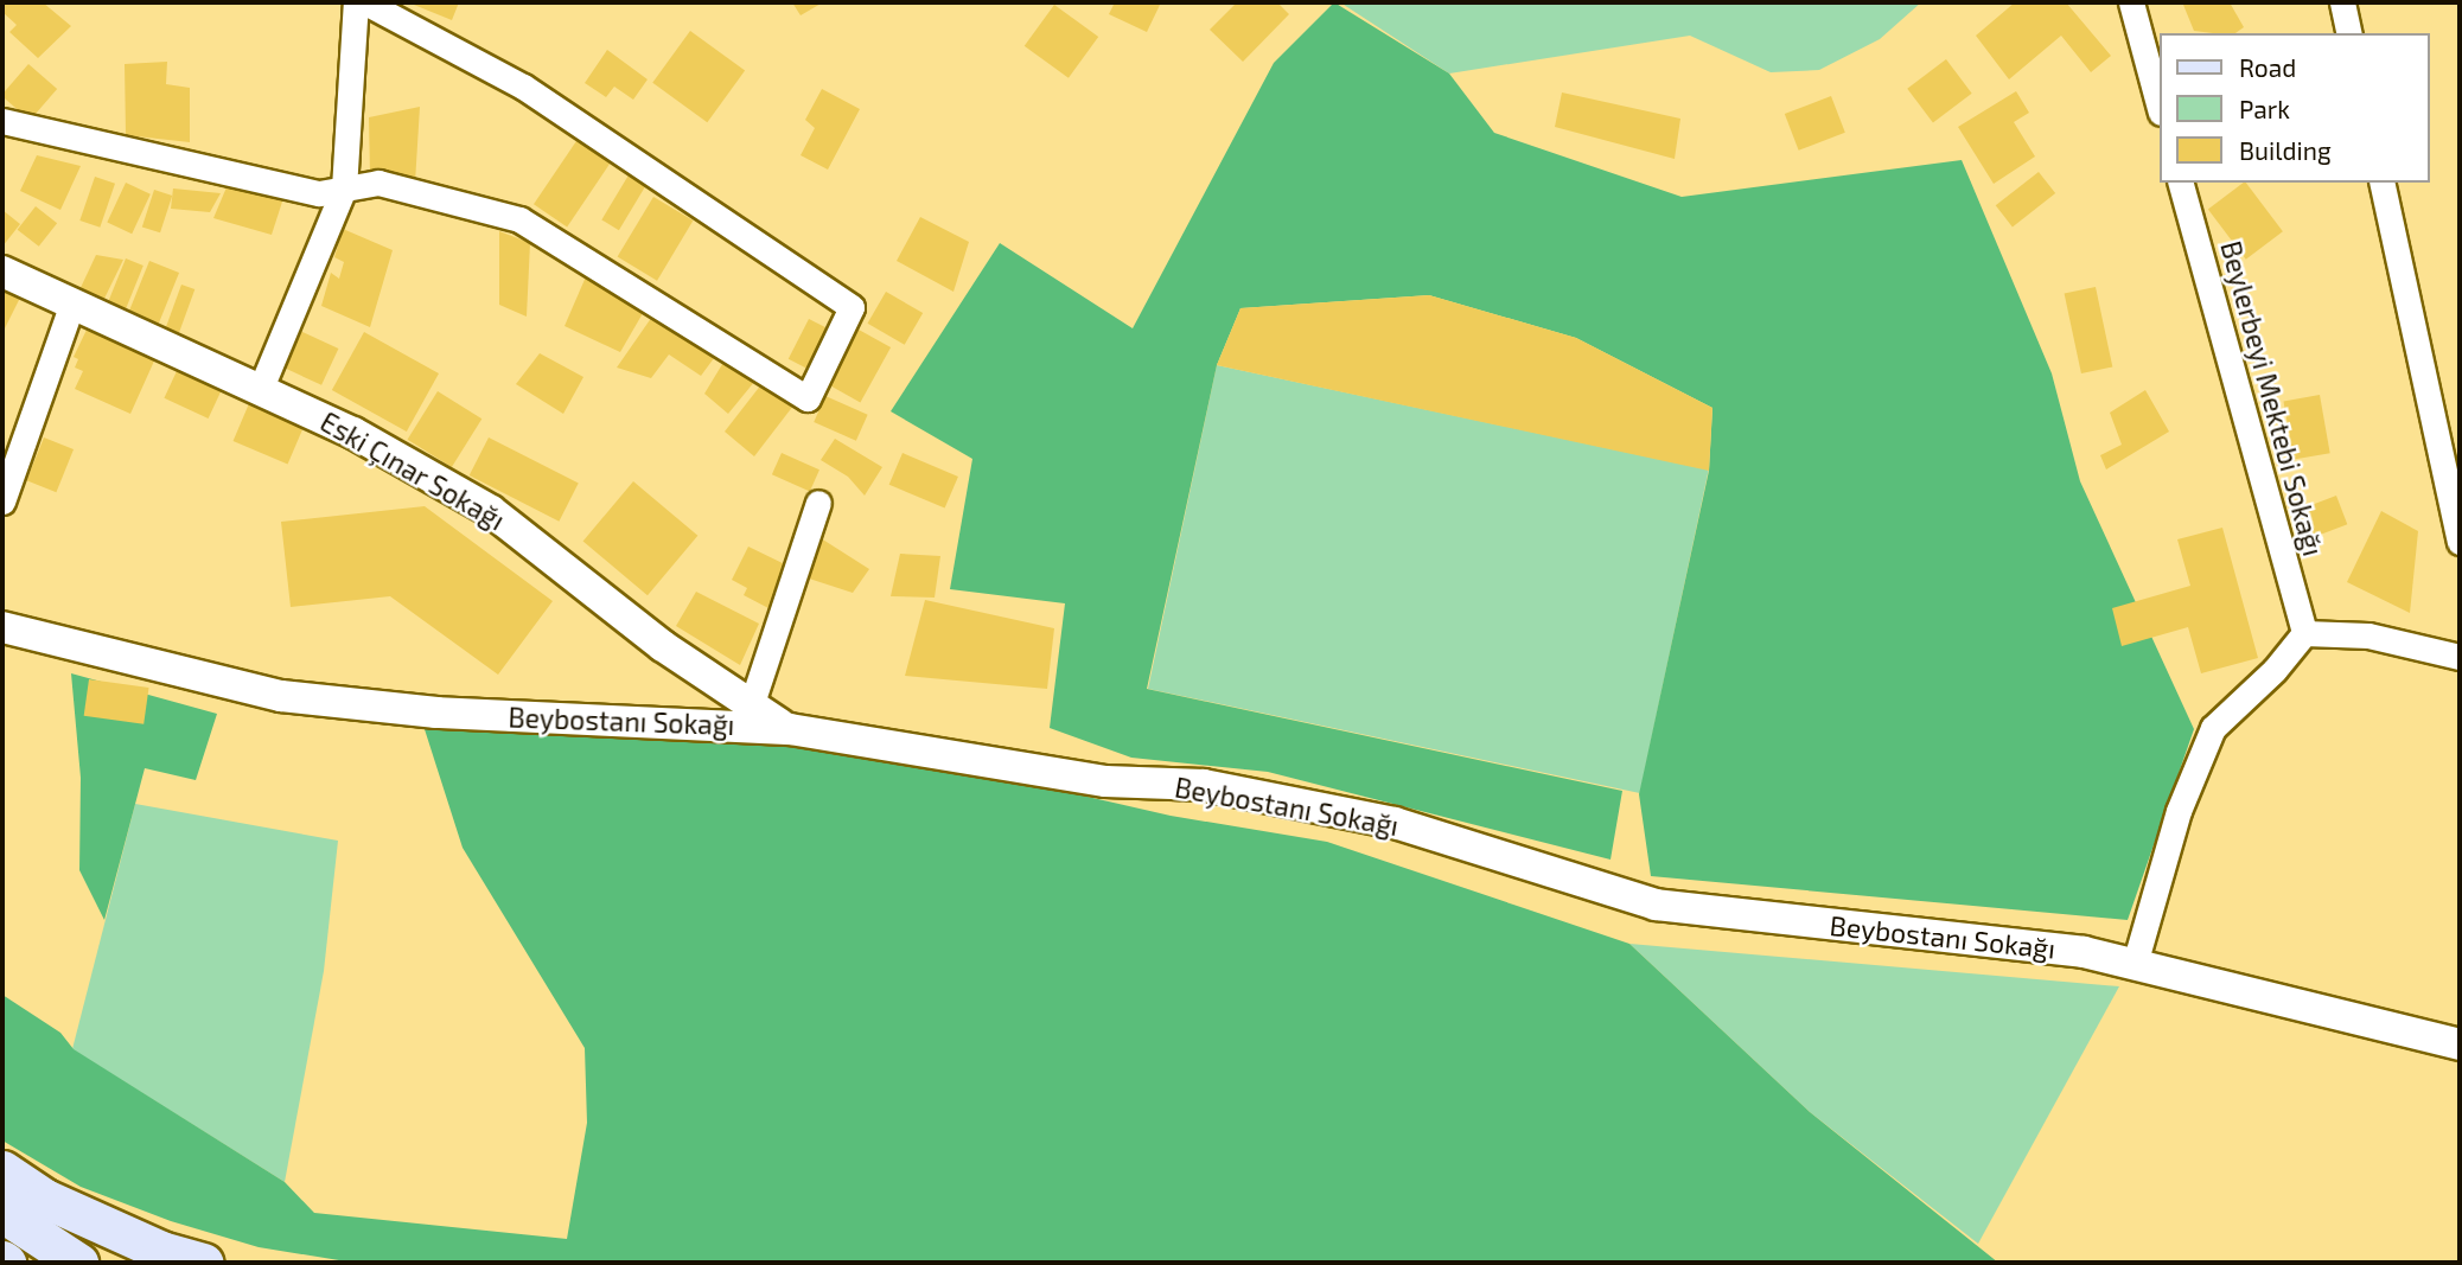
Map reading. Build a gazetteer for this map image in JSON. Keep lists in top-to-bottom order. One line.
{"streets":{"street":["Beylerbeyi Mektebi Sokağı","Eski Çınar Sokağı","Beybostanı Sokağı"]},"crossings":[["Eski Çınar Sokağı","Beybostanı Sokağı"]],"legend":["Road","Park","Building"]}
